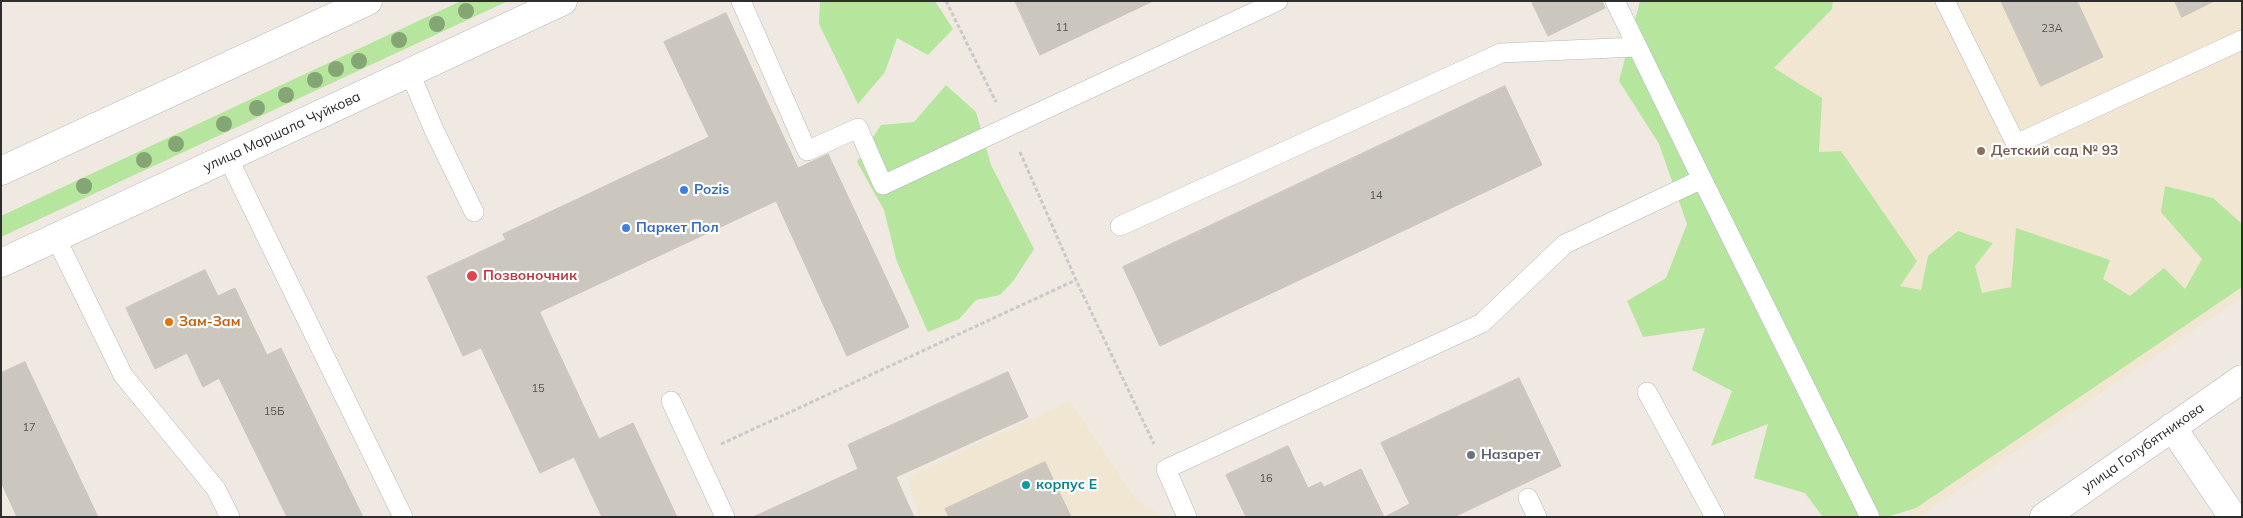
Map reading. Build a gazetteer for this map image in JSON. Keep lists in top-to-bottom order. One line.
{"streets":{"main road":["улица Маршала Чуйкова","улица Голубятникова"]},"places":["Детский сад № 93","Pozis","Паркет Пол","Позвоночник","Зам-Зам","Назарет","корпус Е"],"house_numbers":["11","23А","14","15","15Б","17","16"]}
